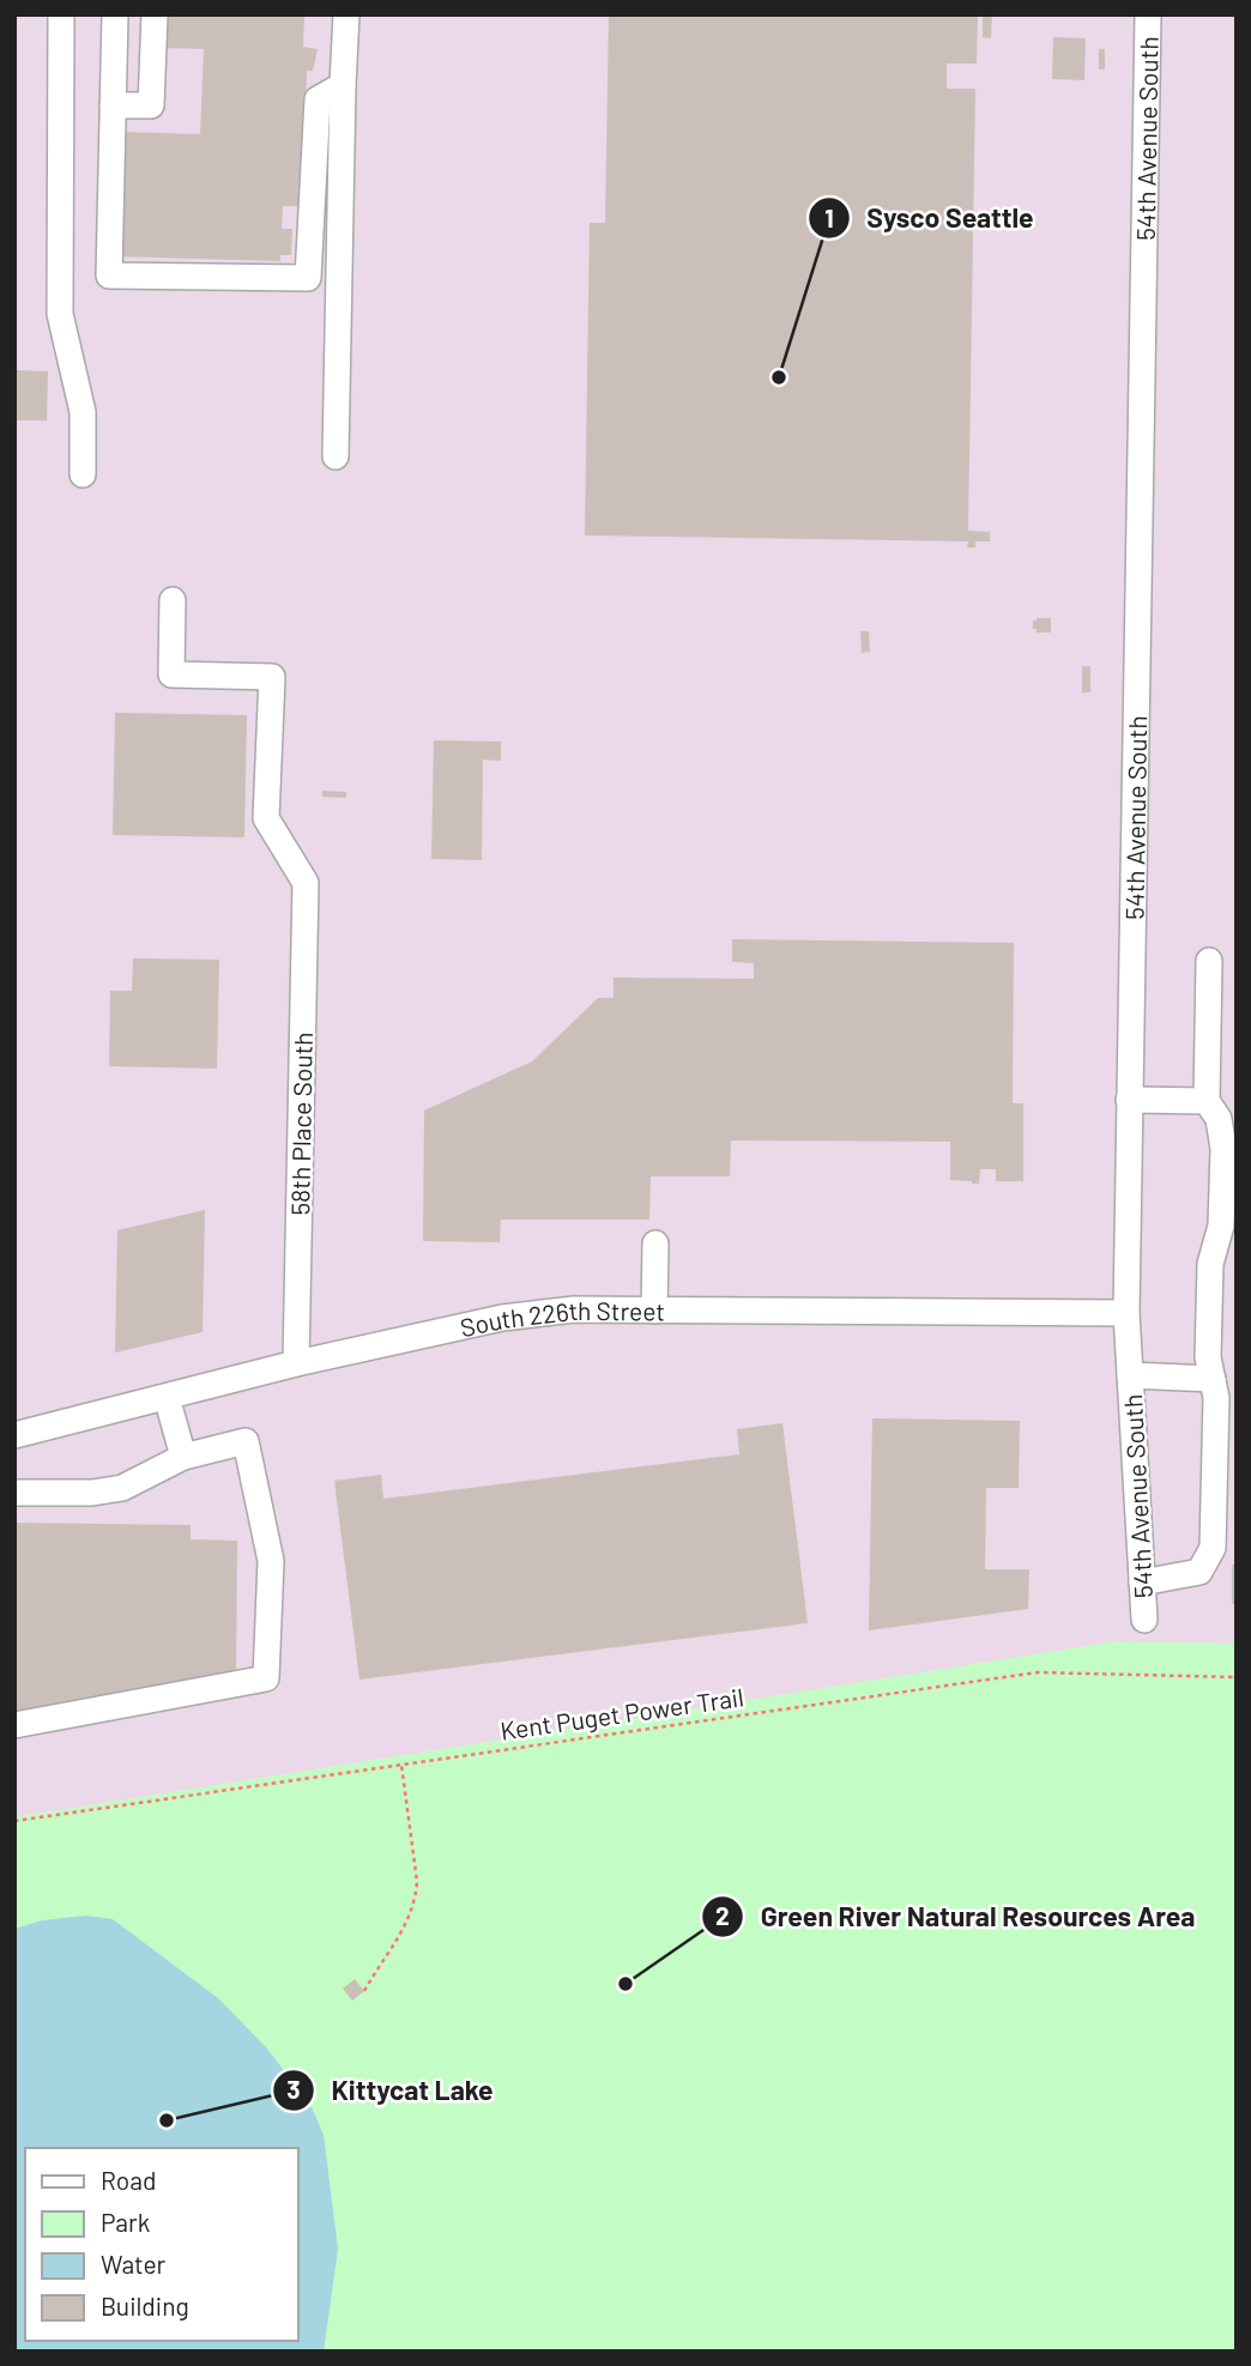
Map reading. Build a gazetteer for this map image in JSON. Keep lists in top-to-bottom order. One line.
{"streets":{"street":["54th Avenue South","58th Place South","South 226th Street"],"path":["Kent Puget Power Trail"]},"crossings":[["54th Avenue South","South 226th Street"],["58th Place South","South 226th Street"]],"places":["Sysco Seattle","Green River Natural Resources Area","Kittycat Lake"],"legend":["Road","Park","Water","Building"]}
